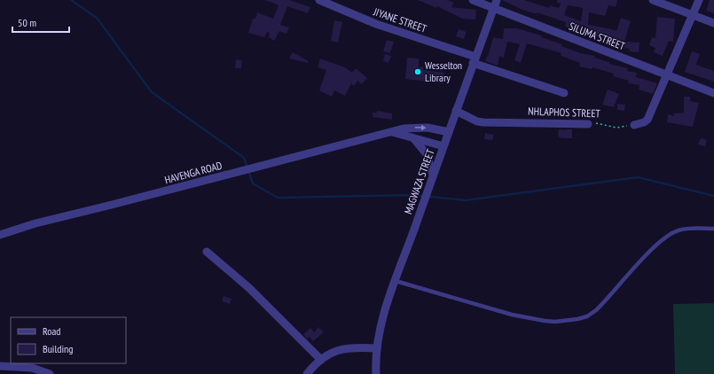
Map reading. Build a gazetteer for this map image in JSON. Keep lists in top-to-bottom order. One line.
{"streets":{"street":["JIYANE STREET","SILUMA STREET","NHLAPHOS STREET","HAVENGA ROAD","MAGWAZA STREET"]},"crossings":[["JIYANE STREET","MAGWAZA STREET"],["SILUMA STREET","MAGWAZA STREET"],["NHLAPHOS STREET","MAGWAZA STREET"],["HAVENGA ROAD","MAGWAZA STREET"]],"places":["Wesselton Library"],"legend":["Road","Building"],"scale_bar":"50 m"}
